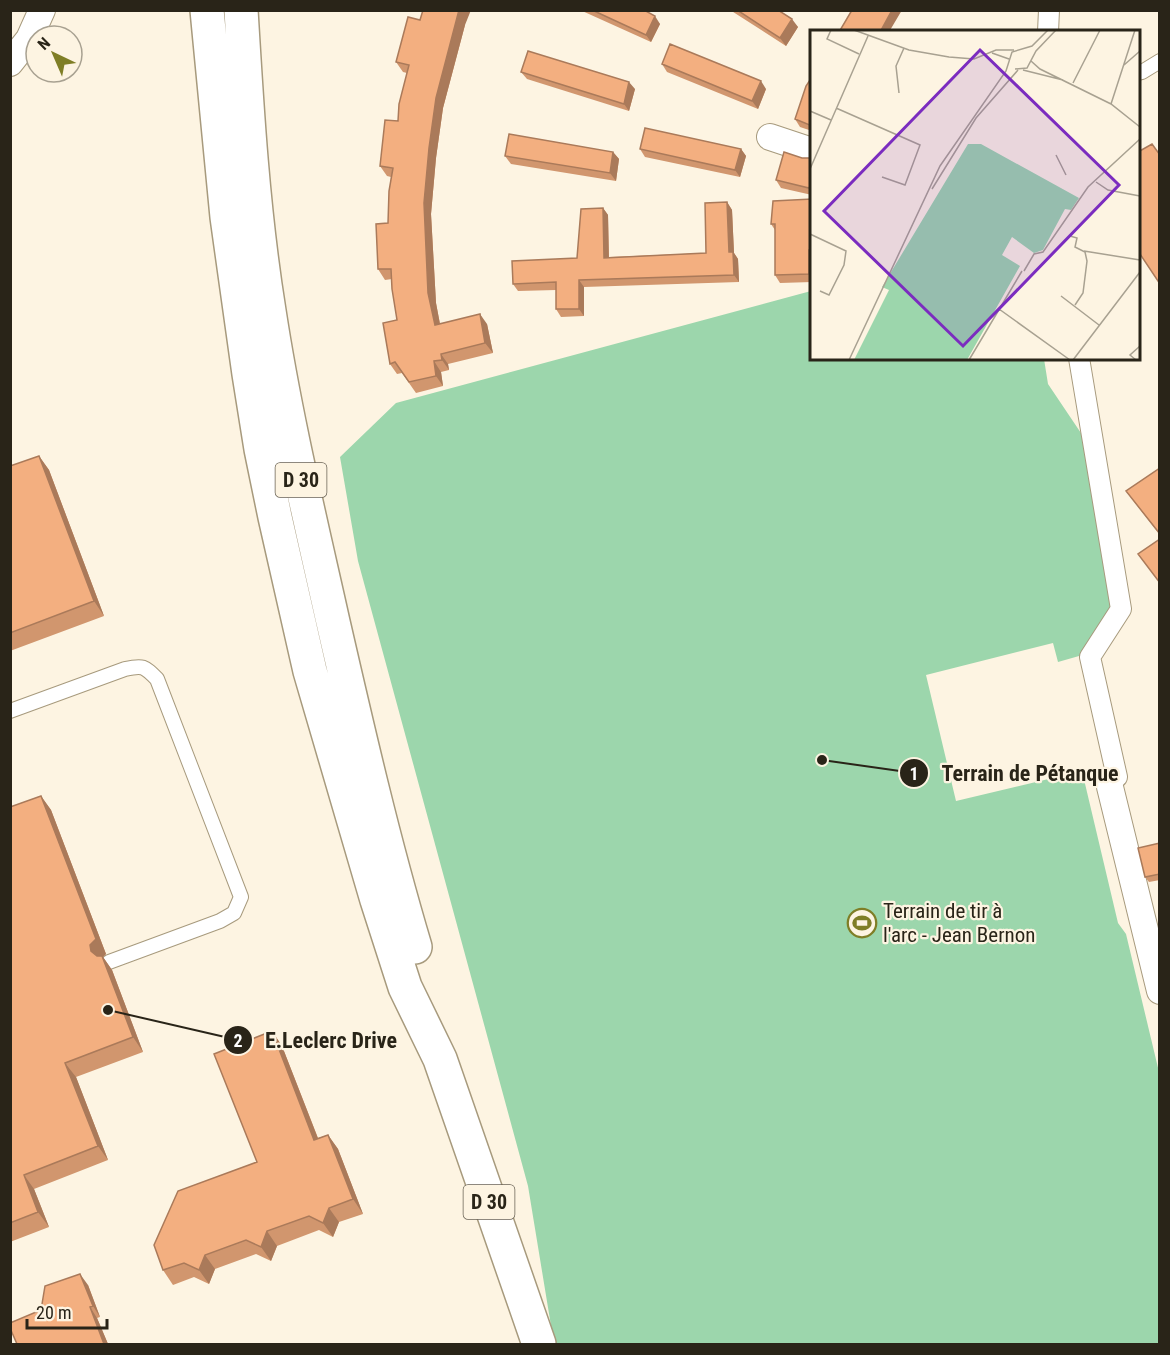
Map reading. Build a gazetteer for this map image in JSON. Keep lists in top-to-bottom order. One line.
{"streets":{"main road":["D 30"]},"places":{"other":["Terrain de Pétanque","E.Leclerc Drive"],"sports":["Terrain de tir à l'arc - Jean Bernon"]},"scale_bar":"20 m","north":"top left"}
